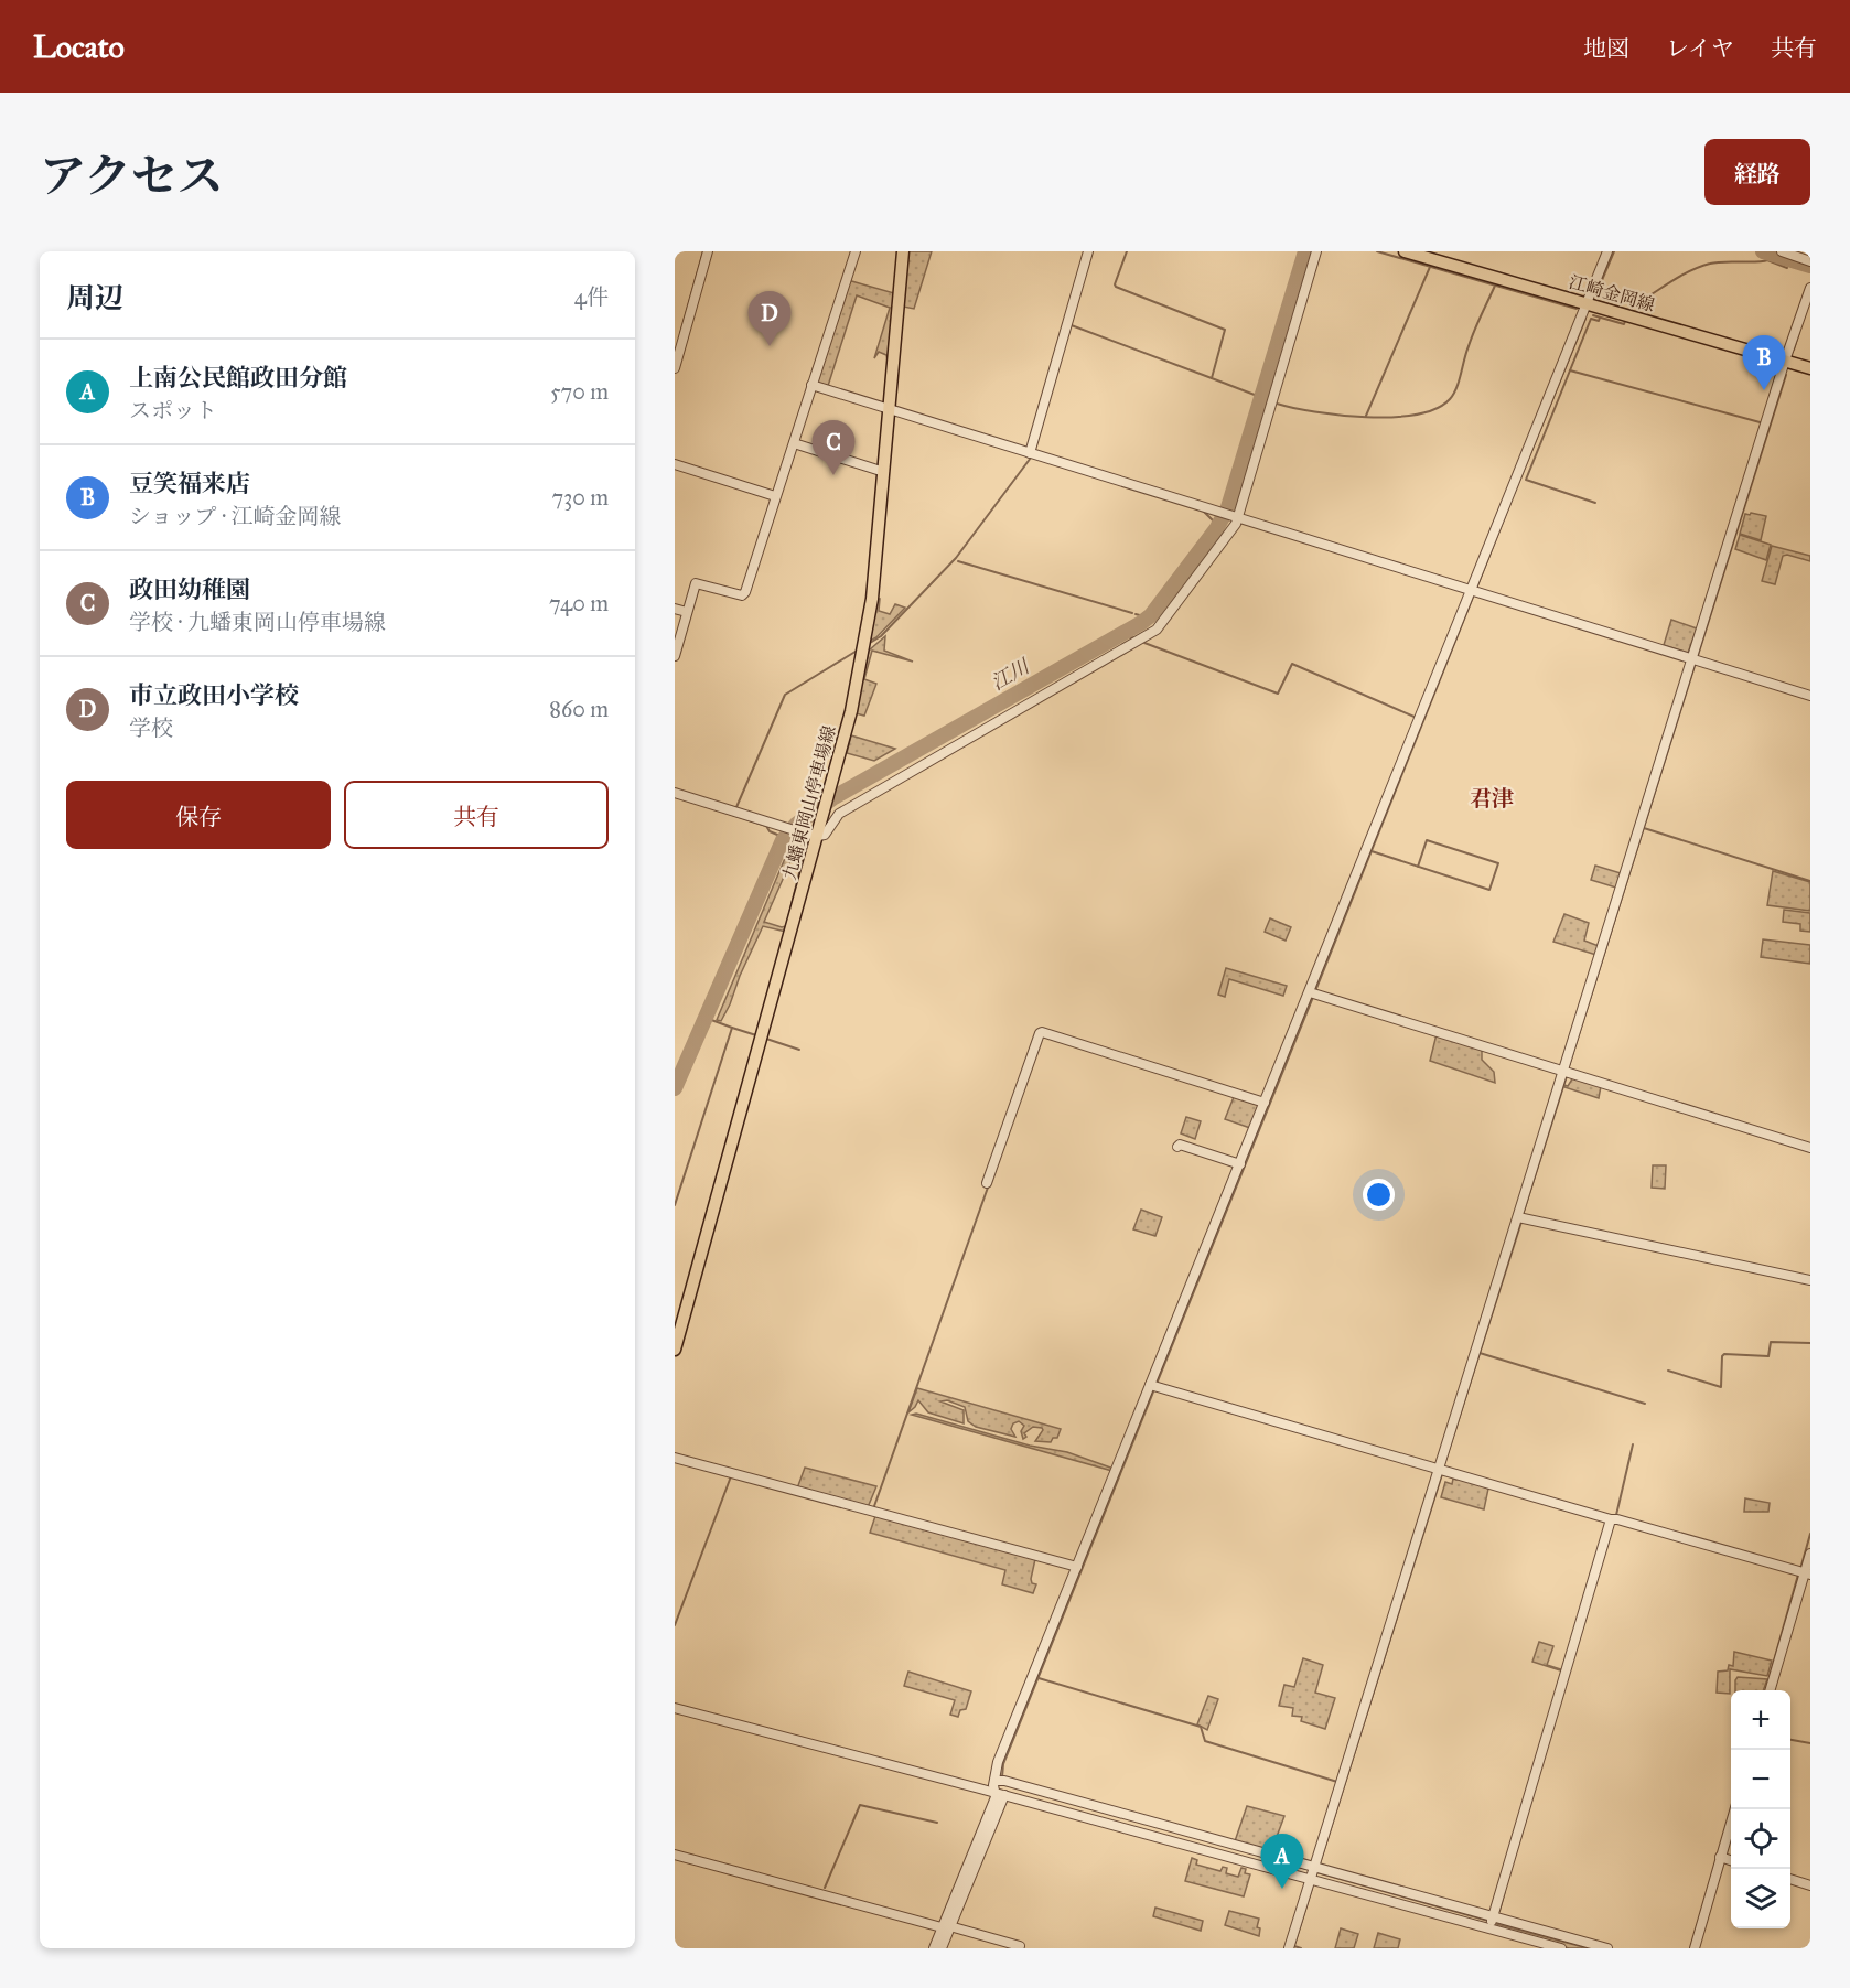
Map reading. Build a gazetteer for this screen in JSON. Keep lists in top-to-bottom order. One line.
{"streets":{"main road":["江崎金岡線","九蟠東岡山停車場線"]},"districts":["君津"],"water":["江川"],"page":{"header":"Locato","nav":["地図","レイヤ","共有"],"title":"アクセス","buttons":["経路",["保存","共有"]],"heading":["周辺","4件"],"pins":["D","B","C","A"],"list":[{"mark":"A","name":"上南公民館政田分館","note":"スポット","value":"570 m"},{"mark":"B","name":"豆笑福来店","note":"ショップ · 江崎金岡線","value":"730 m"},{"mark":"C","name":"政田幼稚園","note":"学校 · 九蟠東岡山停車場線","value":"740 m"},{"mark":"D","name":"市立政田小学校","note":"学校","value":"860 m"}],"map_buttons":["+","−"]}}
